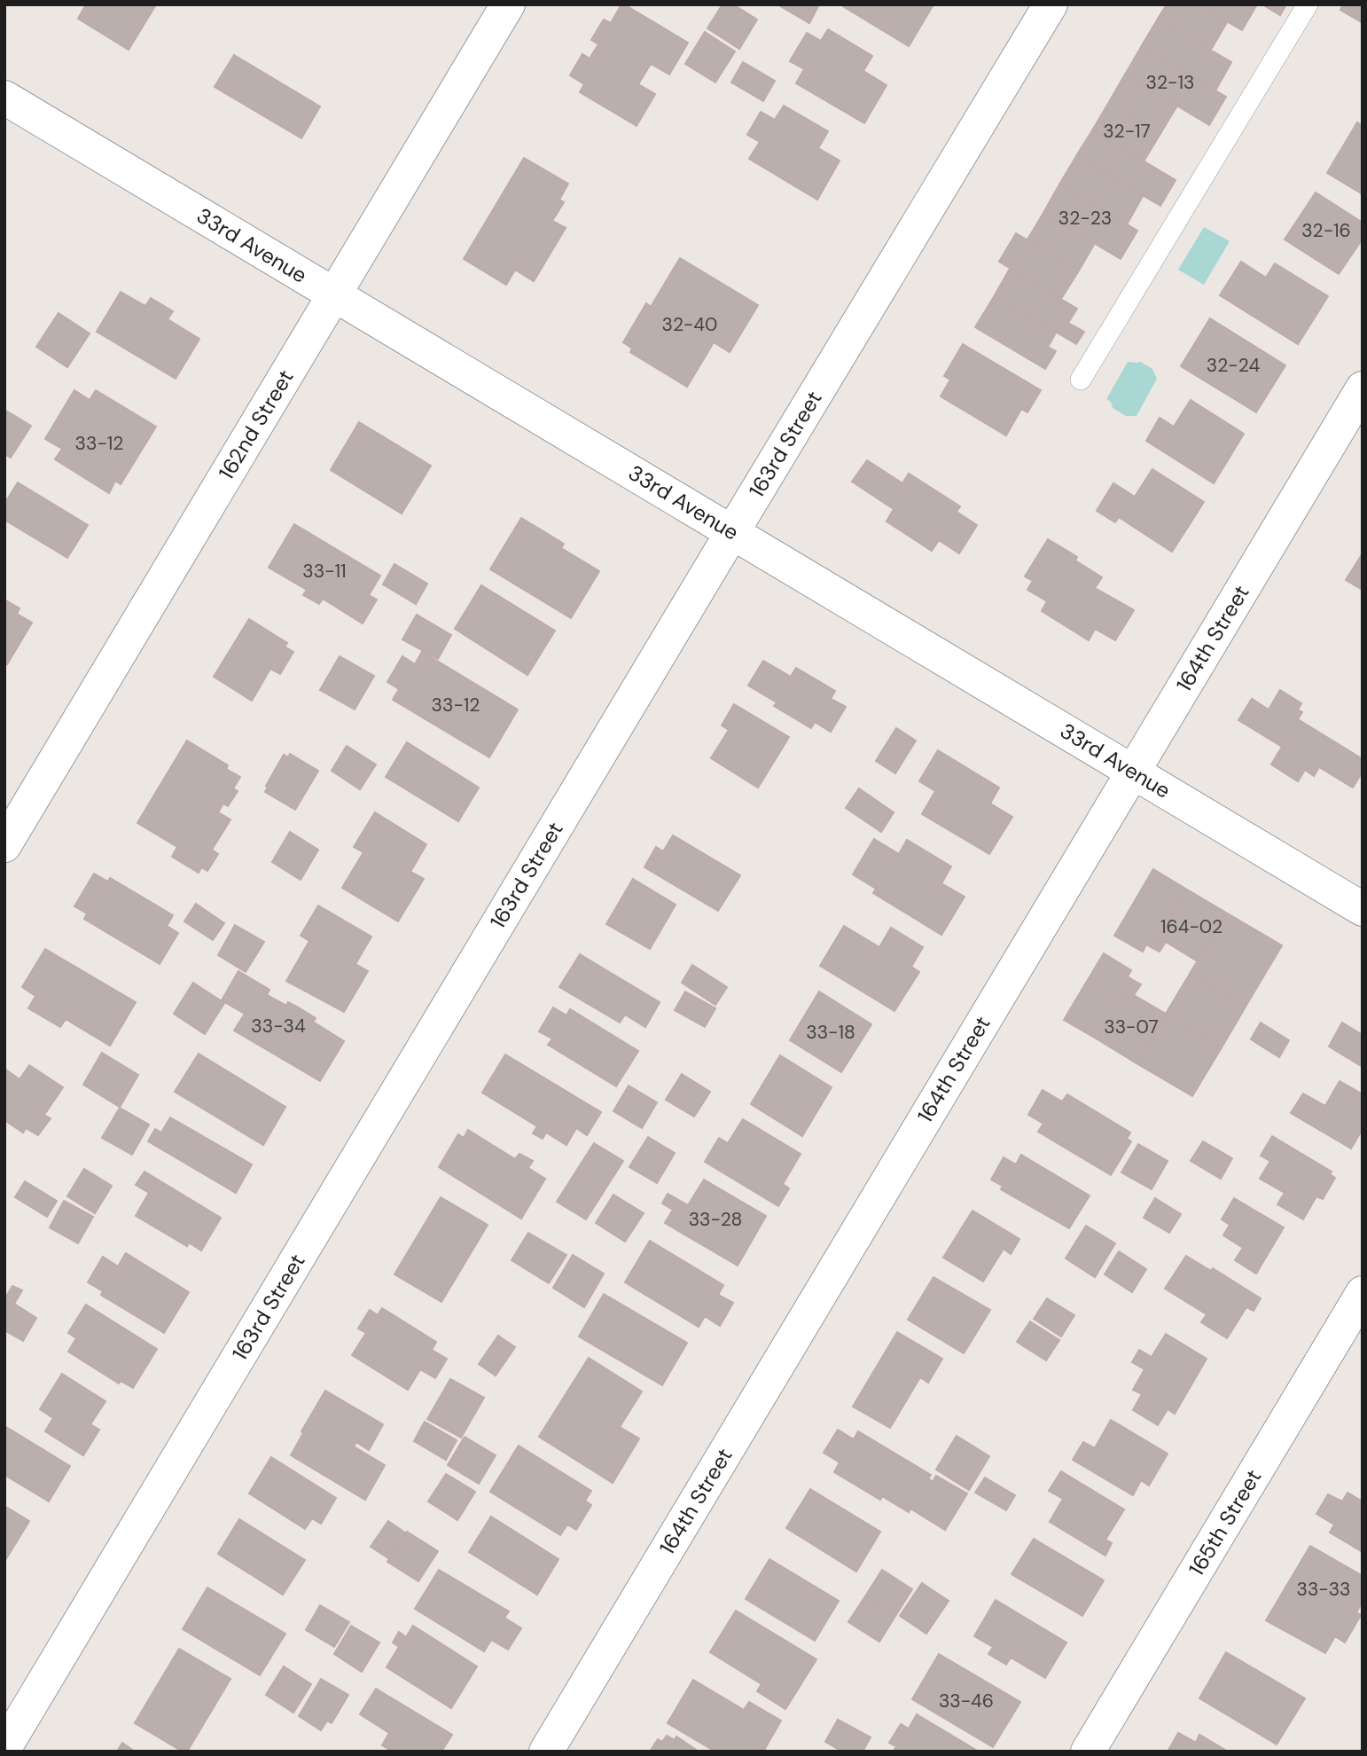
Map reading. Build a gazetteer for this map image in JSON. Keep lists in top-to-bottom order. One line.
{"streets":{"street":["33rd Avenue","162nd Street","163rd Street","164th Street","165th Street"]},"crossings":[["33rd Avenue","162nd Street"],["33rd Avenue","163rd Street"],["33rd Avenue","164th Street"]],"house_numbers":["32-13","32-17","32-23","32-16","32-40","32-24","33-12","33-11","33-12","164-02","33-34","33-07","33-18","33-28","33-33","33-46"]}
